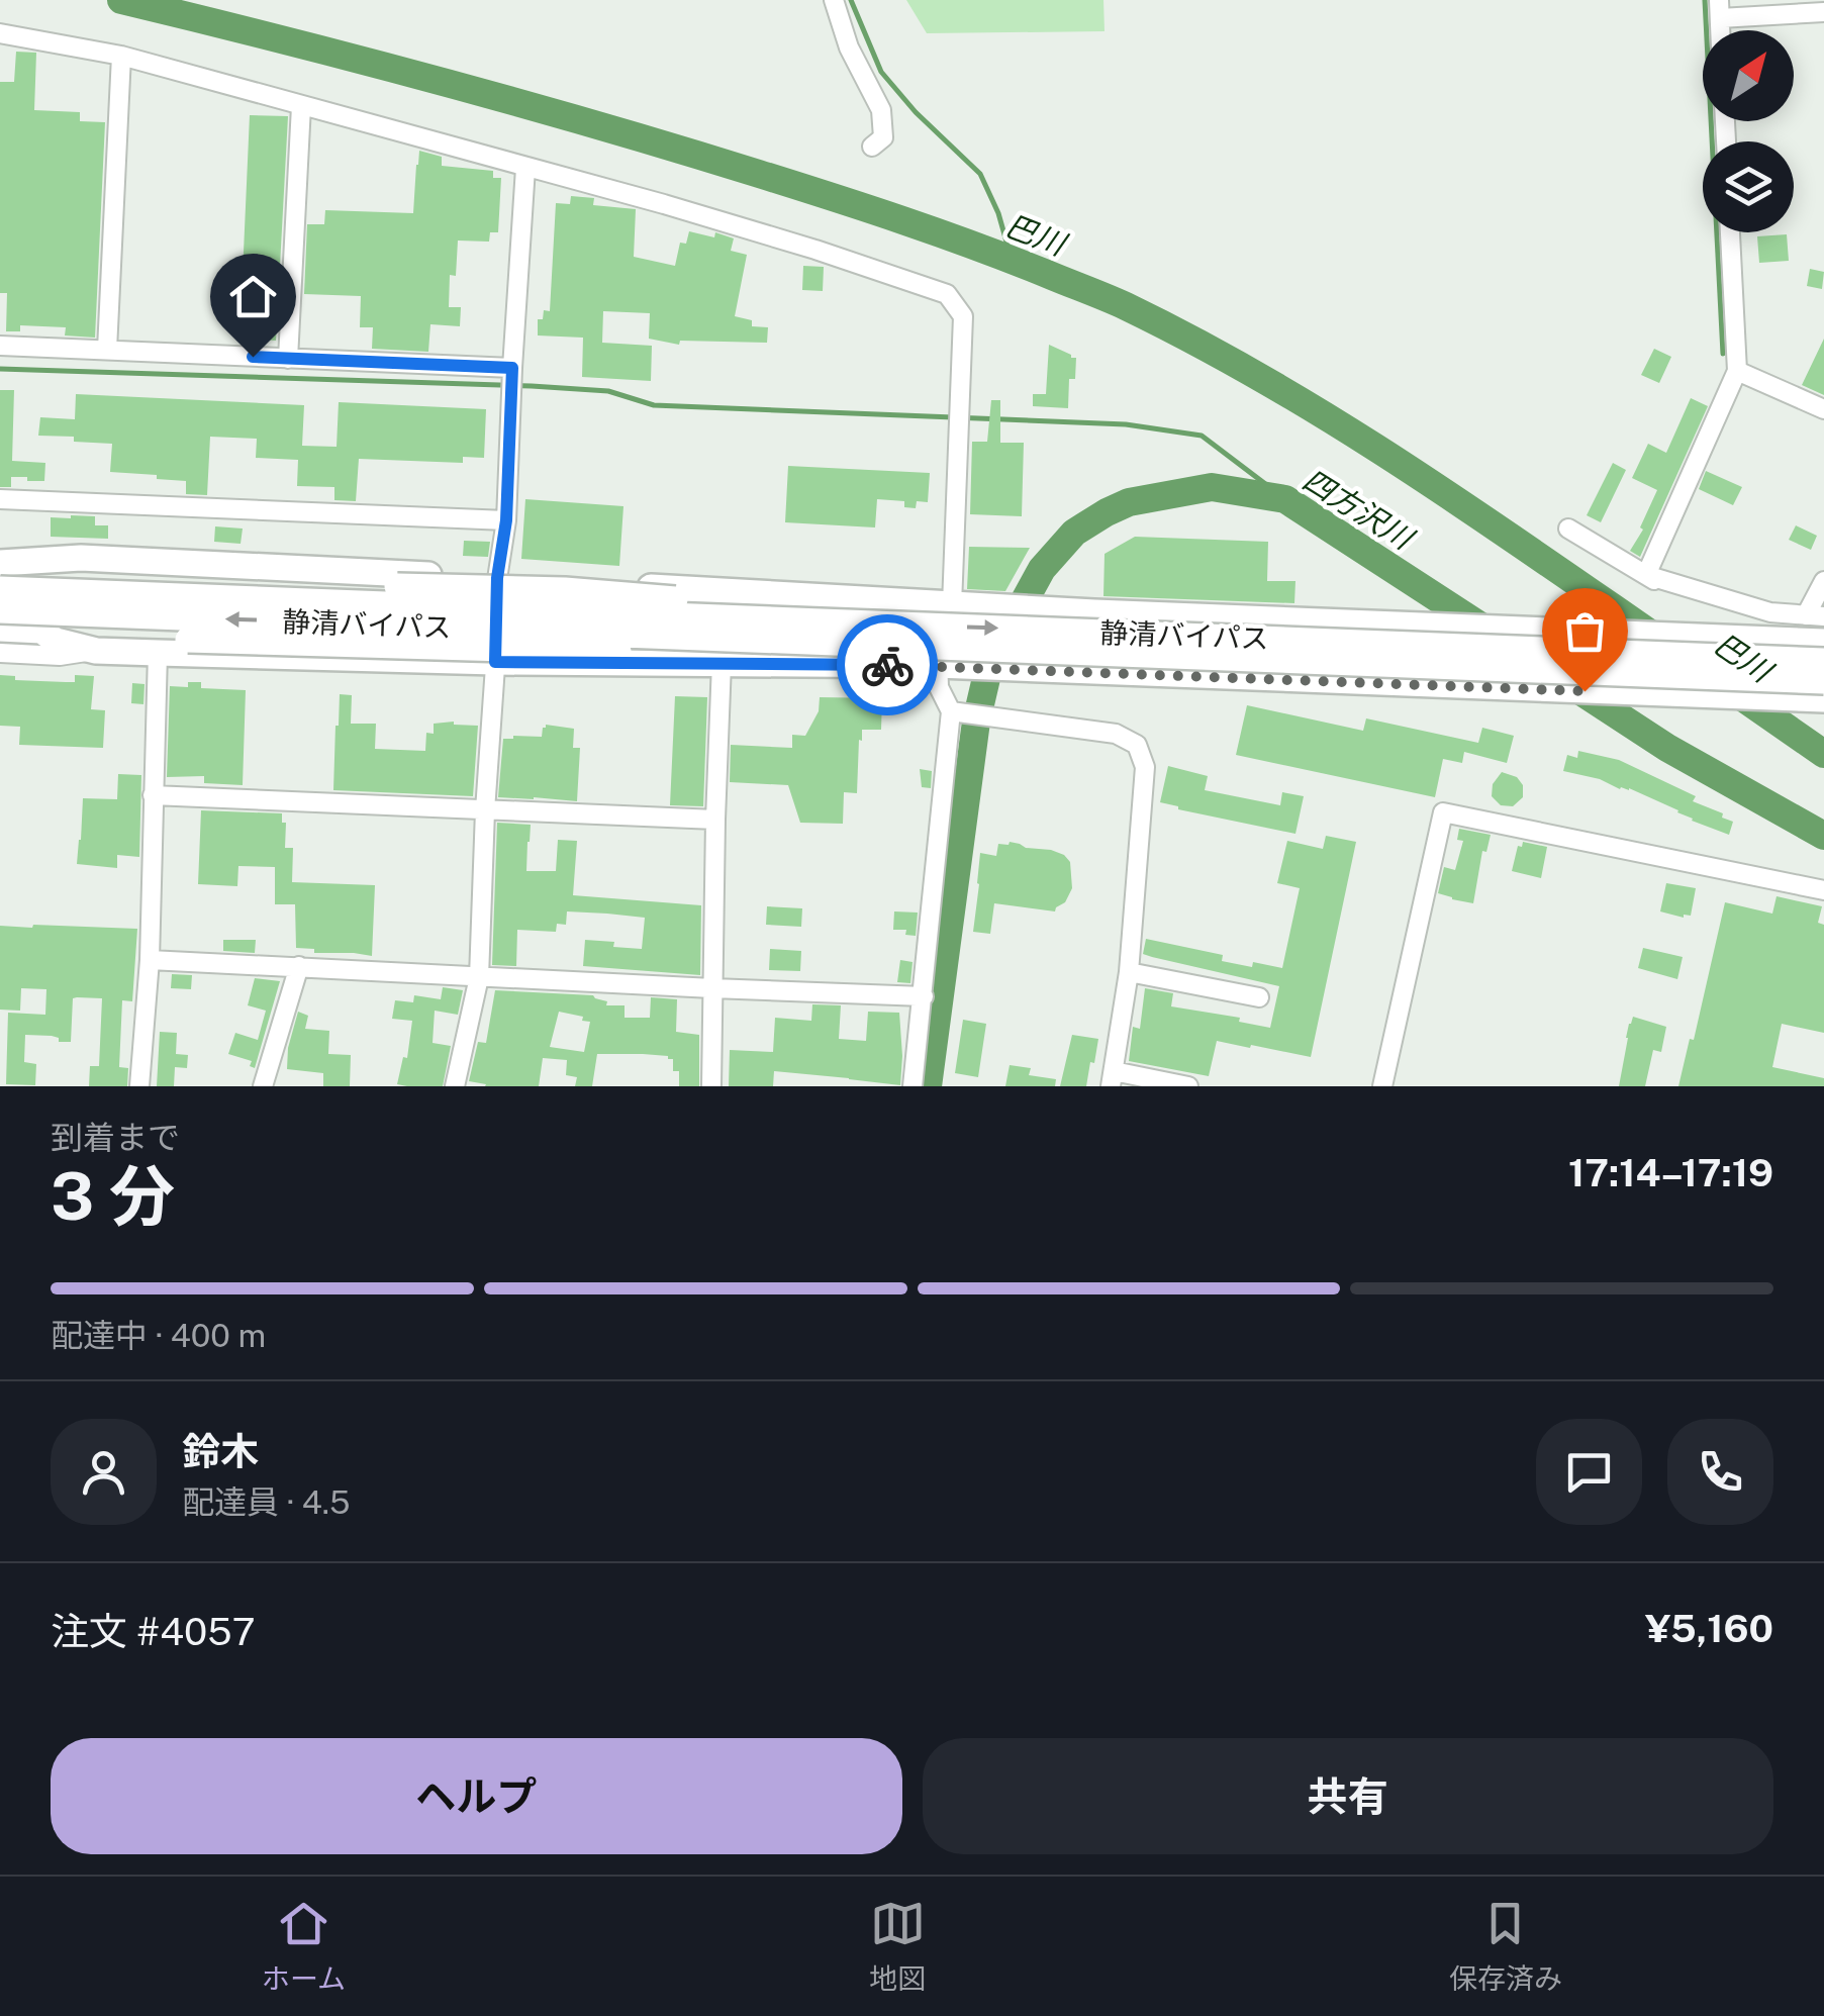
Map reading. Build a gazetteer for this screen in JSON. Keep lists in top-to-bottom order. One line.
{"streets":{"highway":["静清バイパス"]},"water":["巴川","四方沢川"],"north":"top right","page":{"heading":["3 分","到着まで","17:14–17:19"],"panel":["鈴木","配達員 · 4.5","注文 #4057","¥5,160"],"bar":"配達中 · 400 m","buttons":["ヘルプ","共有"],"tabs":["ホーム","地図","保存済み"]}}
